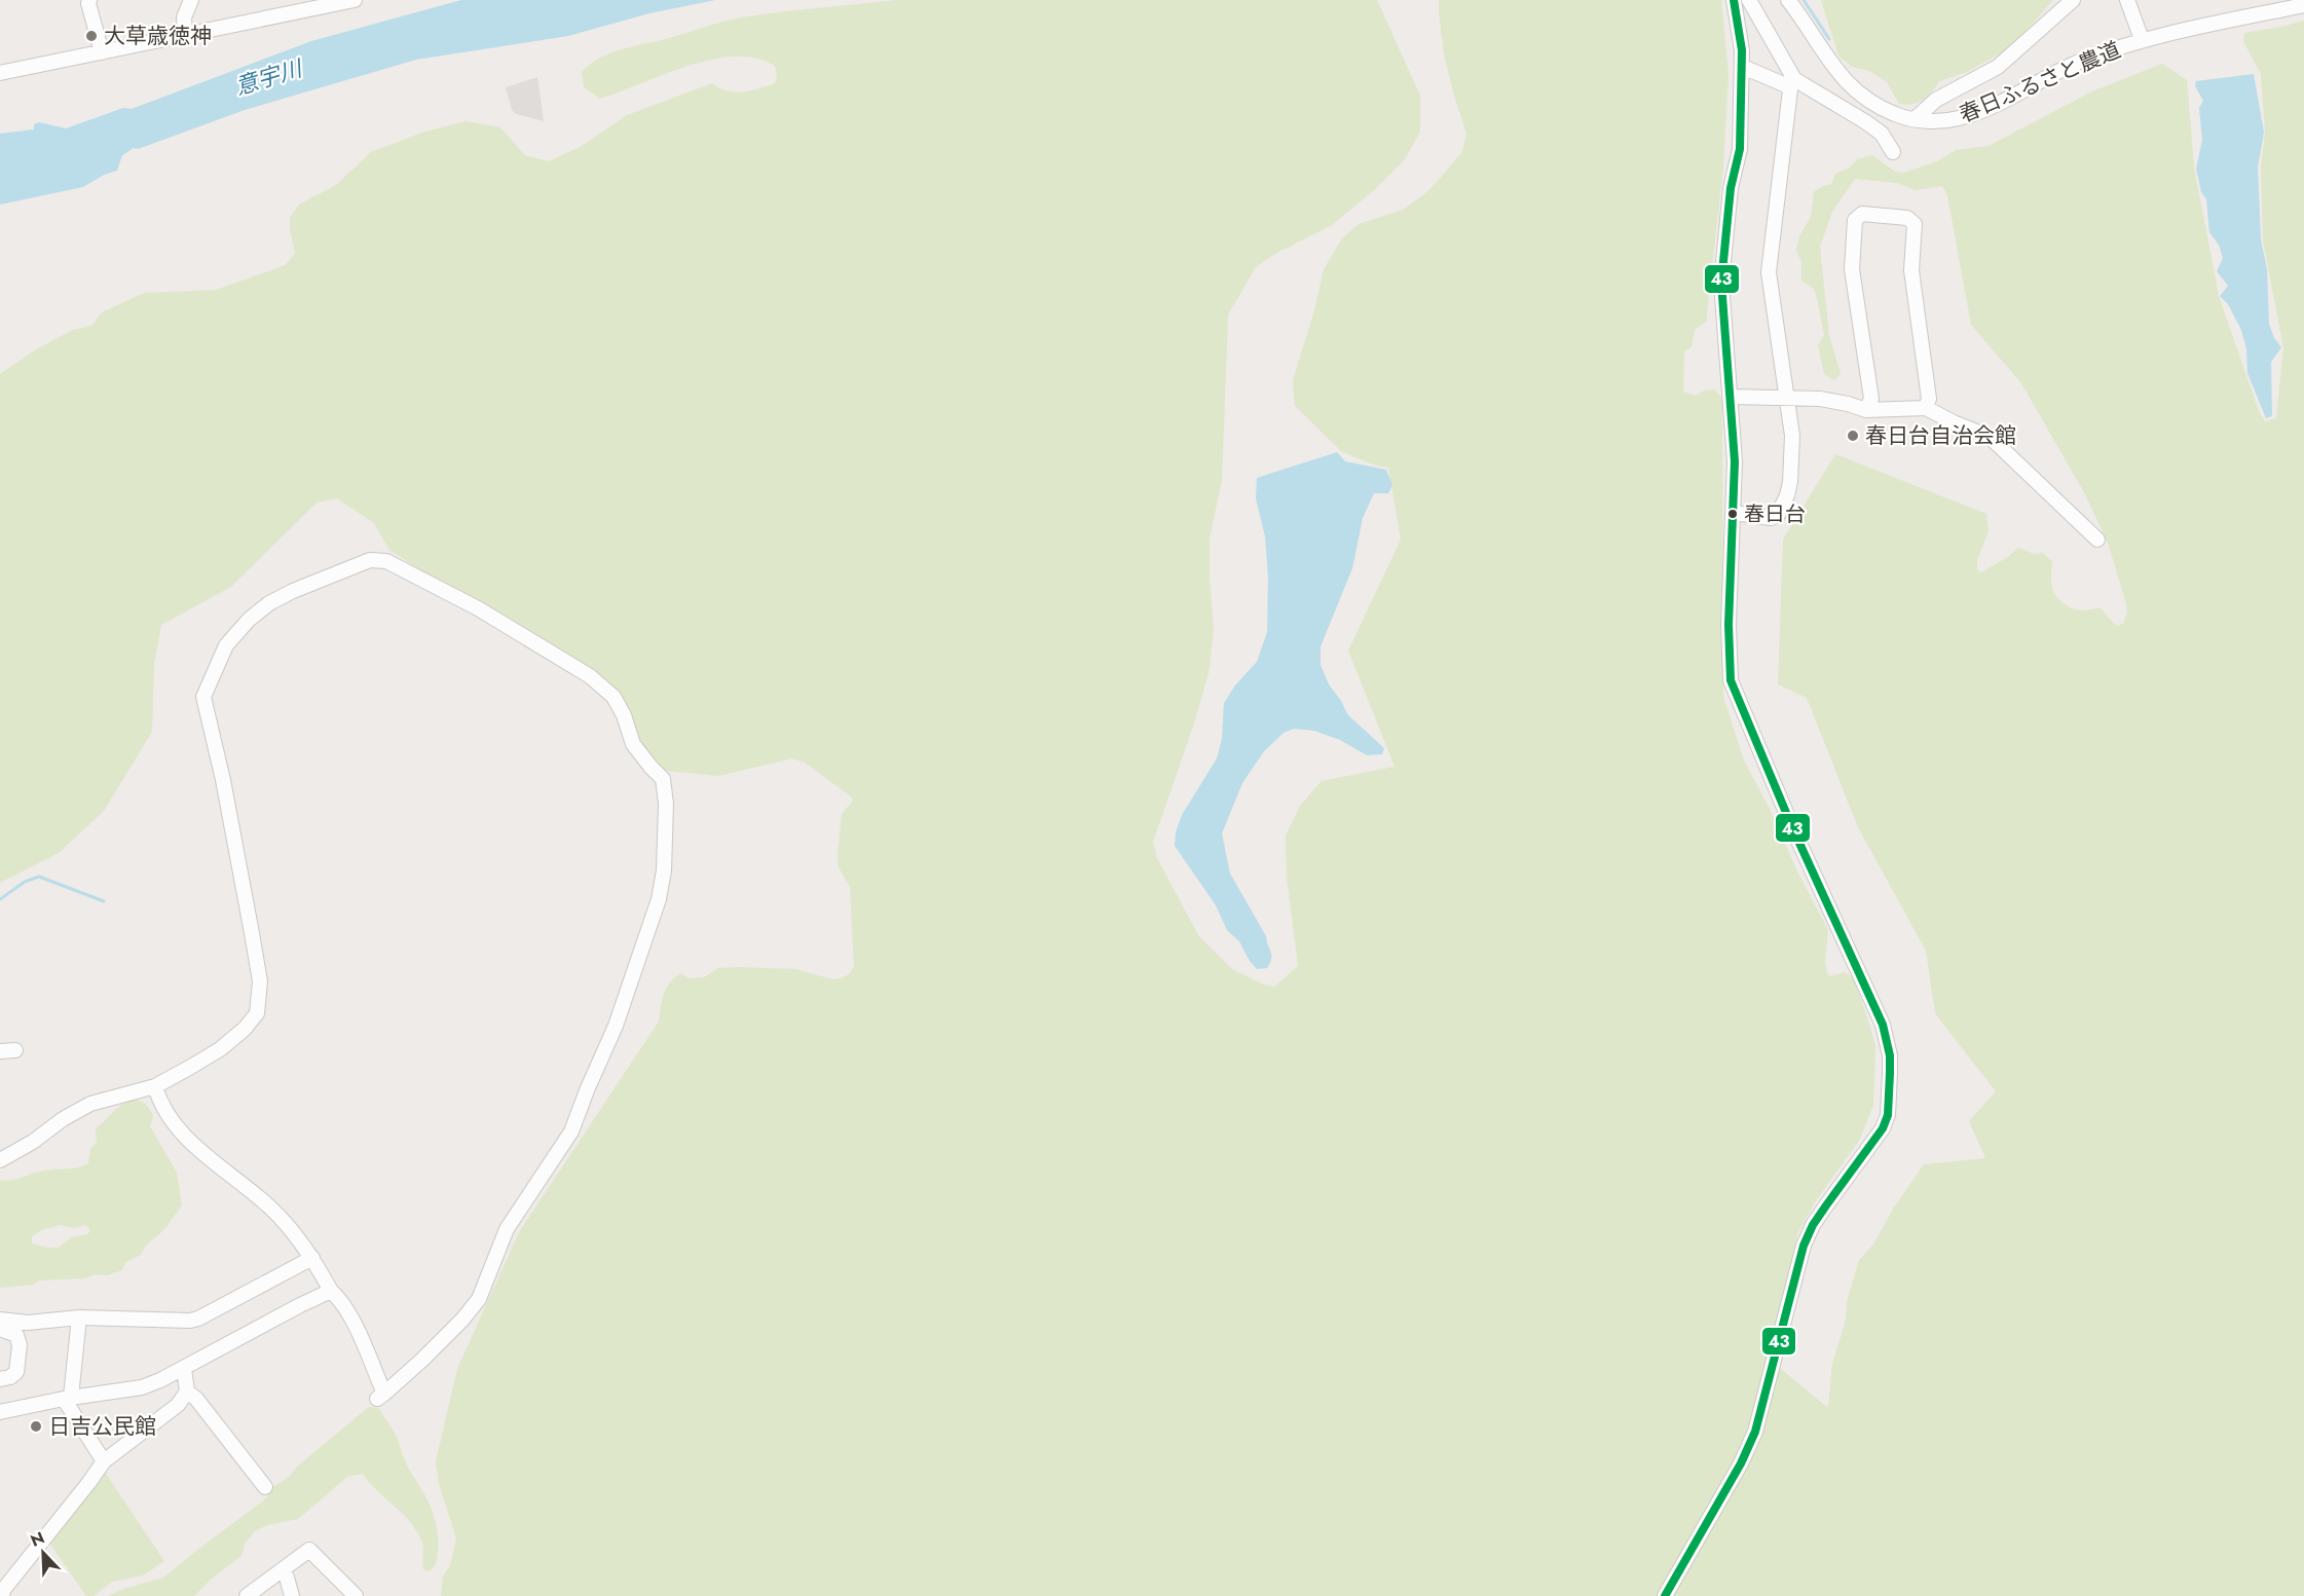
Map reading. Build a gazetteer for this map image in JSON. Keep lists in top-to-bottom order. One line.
{"streets":{"street":["春日ふるさと農道"]},"water":["意宇川"],"places":["大草歳徳神","春日台自治会館","春日台","日吉公民館"],"lines":["transit line 43"],"north":"top left"}
